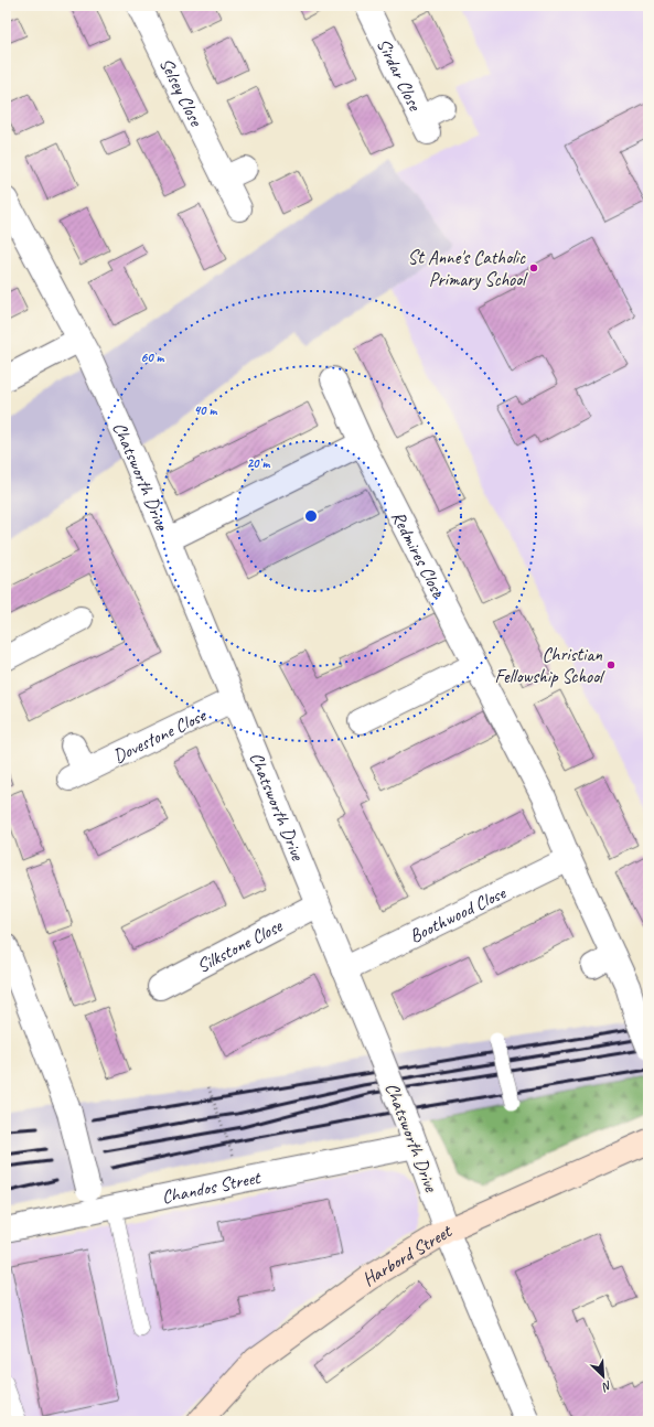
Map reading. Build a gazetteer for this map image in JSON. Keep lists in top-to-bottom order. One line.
{"streets":{"street":["Sirdar Close","Selsey Close","Chatsworth Drive","Redmires Close","Dovestone Close","Boothwood Close","Silkstone Close","Chandos Street","Harbord Street"]},"crossings":[["Chatsworth Drive","Dovestone Close"],["Chatsworth Drive","Boothwood Close"],["Chatsworth Drive","Silkstone Close"],["Chatsworth Drive","Chandos Street"],["Chatsworth Drive","Harbord Street"],["Redmires Close","Boothwood Close"]],"places":["St Anne's Catholic Primary School","Christian Fellowship School"],"north":"bottom right","rings":["60 m","40 m","20 m"]}
